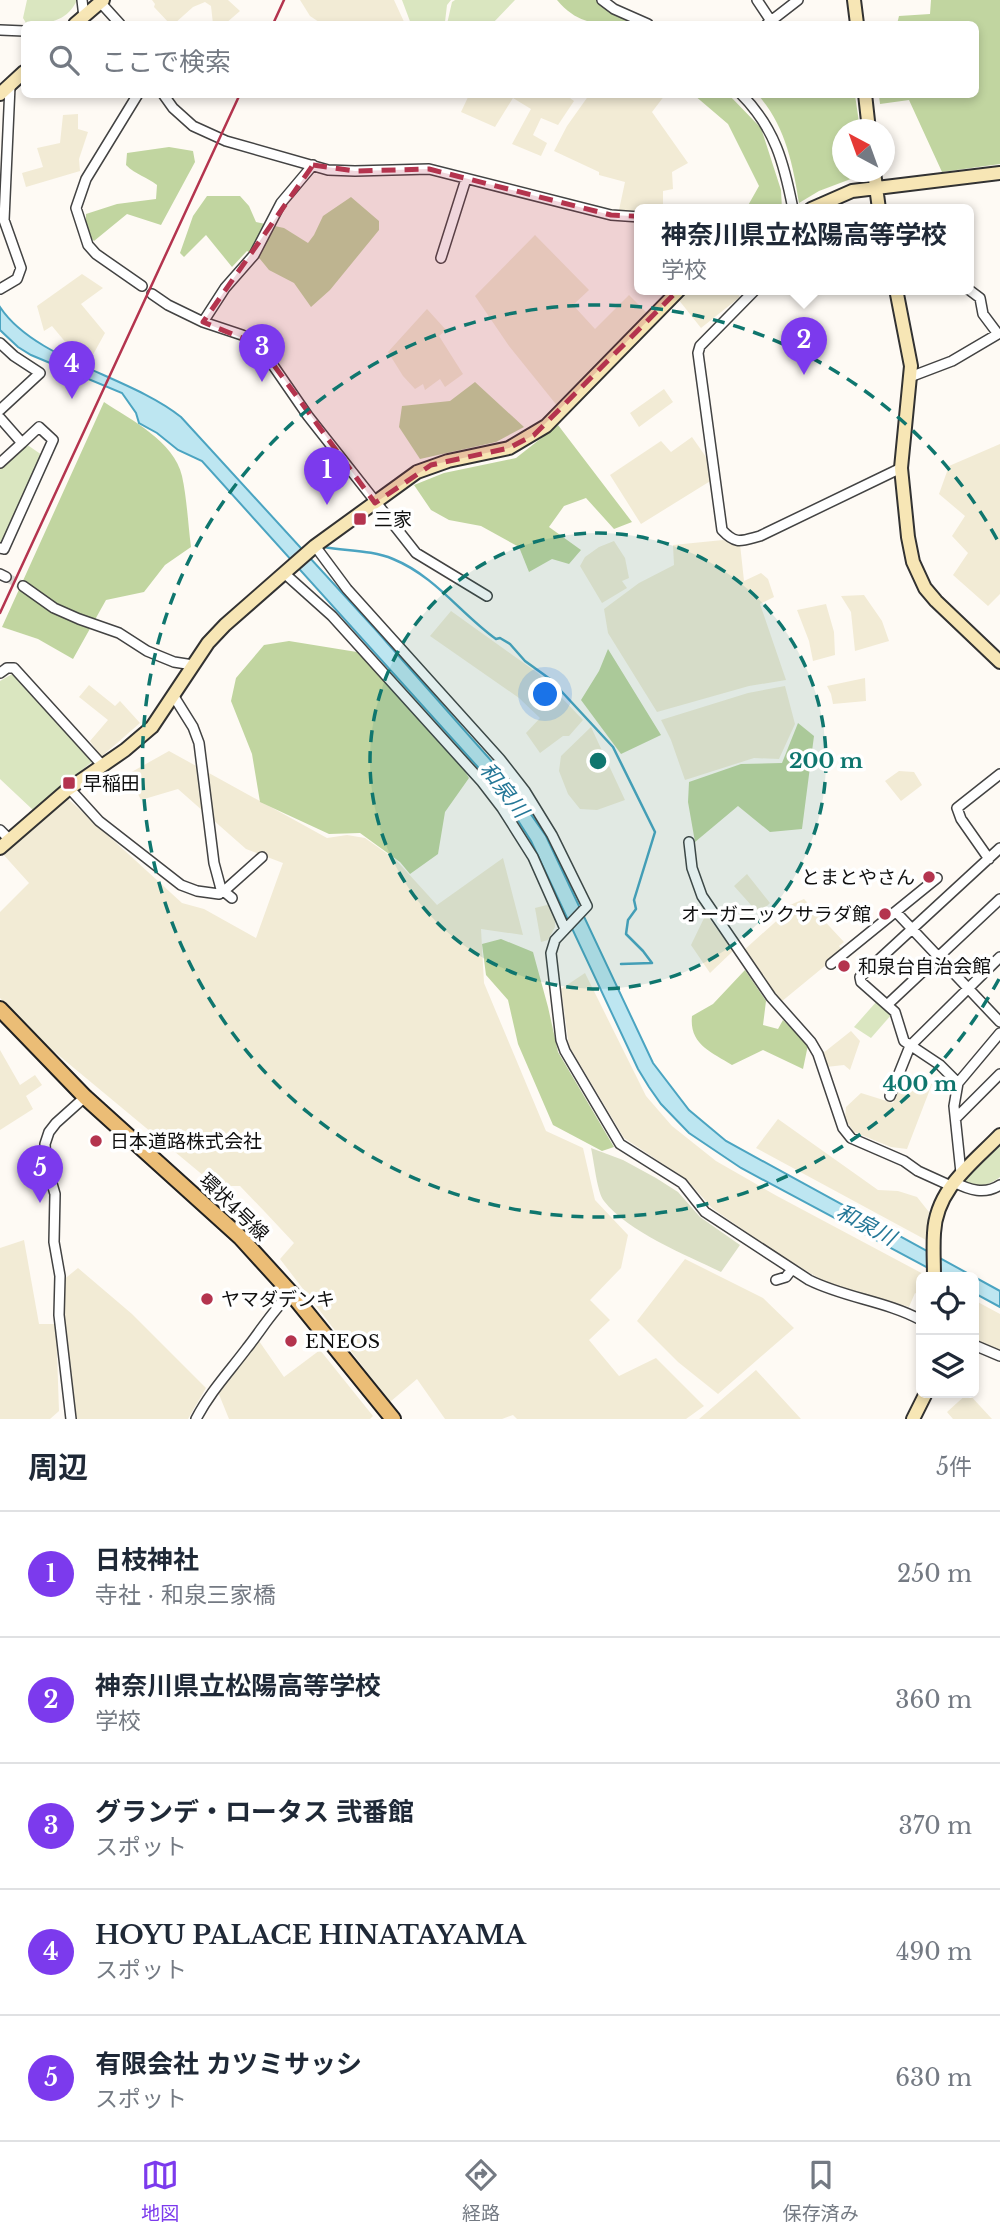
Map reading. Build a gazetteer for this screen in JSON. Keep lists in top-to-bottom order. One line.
{"streets":{"main road":["環状4号線"]},"water":["和泉川"],"places":{"transit":["三家","早稲田"],"other":["とまとやさん","オーガニックサラダ館","和泉台自治会館","日本道路株式会社","ヤマダデンキ","ENEOS"]},"north":"top left","page":{"search":"ここで検索","popup":["神奈川県立松陽高等学校","学校"],"pins":["2","3","4","1","5"],"heading":["周辺","5件"],"list":[{"mark":"1","name":"日枝神社","note":"寺社 · 和泉三家橋","value":"250 m"},{"mark":"2","name":"神奈川県立松陽高等学校","note":"学校","value":"360 m"},{"mark":"3","name":"グランデ・ロータス 弐番館","note":"スポット","value":"370 m"},{"mark":"4","name":"HOYU PALACE HINATAYAMA","note":"スポット","value":"490 m"},{"mark":"5","name":"有限会社 カツミサッシ","note":"スポット","value":"630 m"}],"nav":["地図","経路","保存済み"]},"rings":["200 m","400 m"]}
